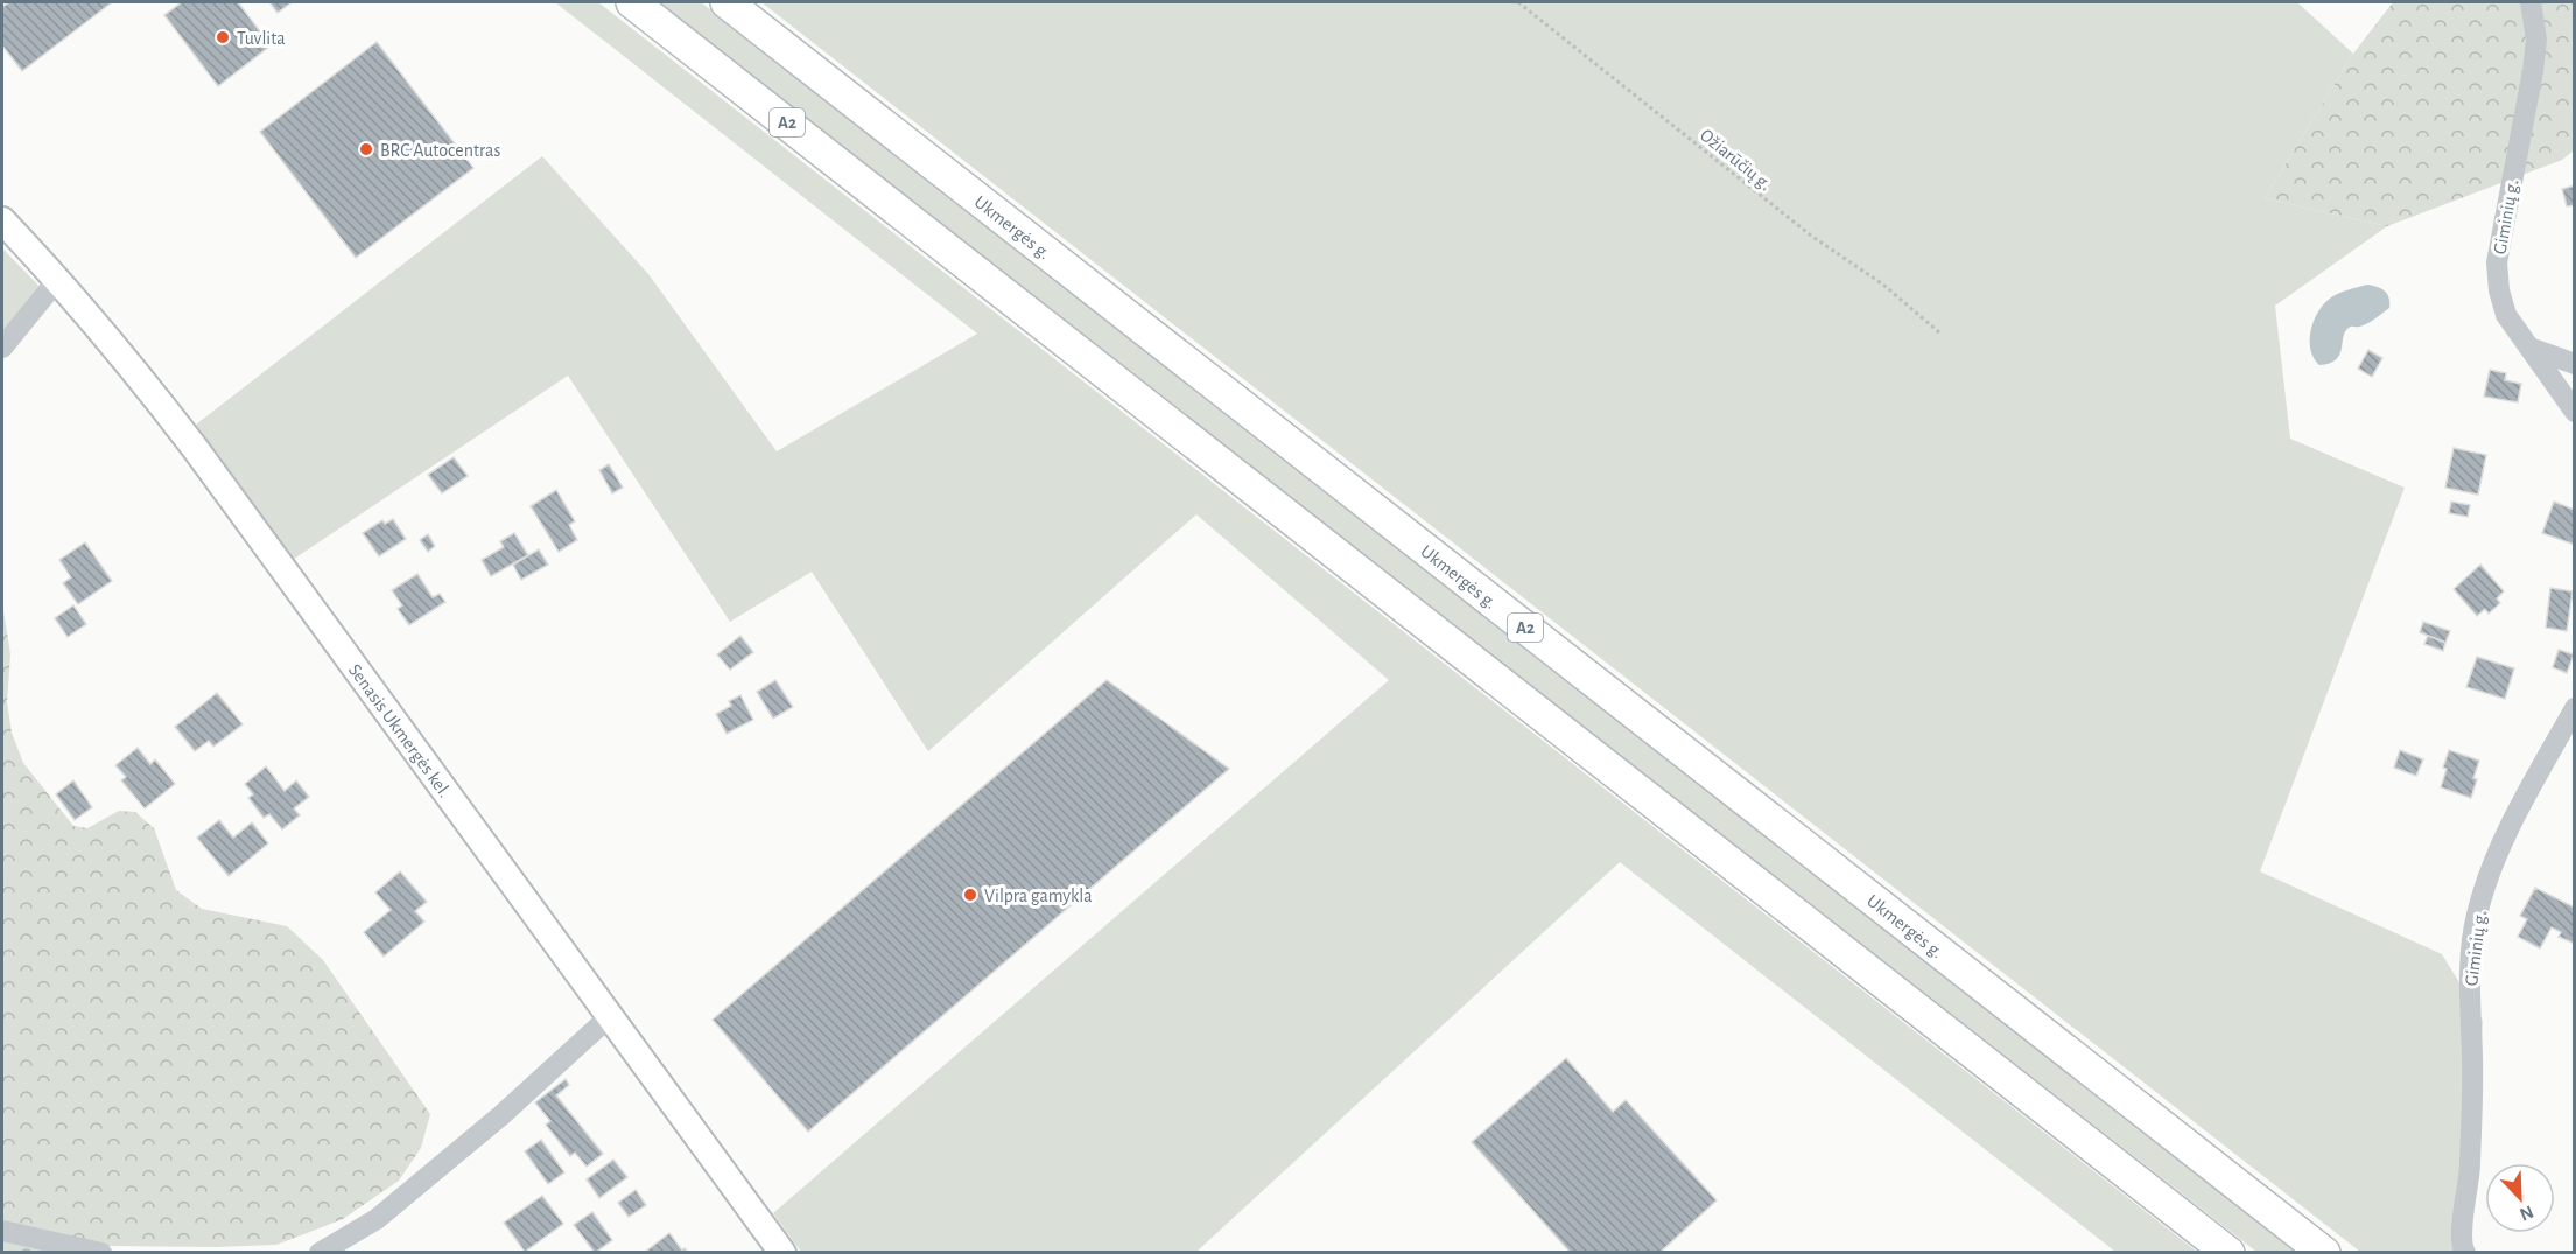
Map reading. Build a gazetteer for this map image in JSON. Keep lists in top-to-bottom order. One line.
{"streets":{"highway":["A2","Ukmergės g."],"main road":["Senasis Ukmergės kel."],"street":["Giminių g."],"path":["Ožiarūčių g."]},"places":["Tuvlita","BRC Autocentras","Vilpra gamykla"],"north":"bottom right"}
